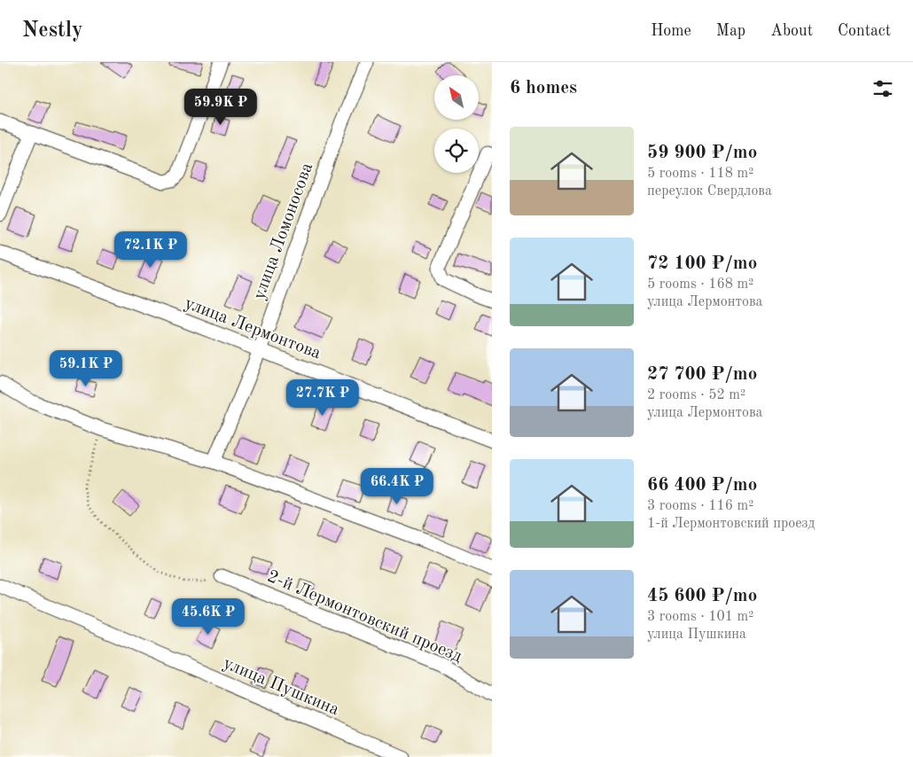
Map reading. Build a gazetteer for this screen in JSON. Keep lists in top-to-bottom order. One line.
{"streets":{"street":["улица Ломоносова","улица Лермонтова","2-й Лермонтовский проезд","улица Пушкина"]},"crossings":[["улица Ломоносова","улица Лермонтова"]],"north":"top left","page":{"header":"Nestly","nav":["Home","Map","About","Contact"],"heading":"6 homes","price":["59.9K ₽","72.1K ₽","59.1K ₽","27.7K ₽","66.4K ₽","45.6K ₽"],"list":[{"name":"59 900 ₽/mo","note":"5 rooms · 118 m² · переулок Свердлова"},{"name":"72 100 ₽/mo","note":"5 rooms · 168 m² · улица Лермонтова"},{"name":"27 700 ₽/mo","note":"2 rooms · 52 m² · улица Лермонтова"},{"name":"66 400 ₽/mo","note":"3 rooms · 116 m² · 1-й Лермонтовский проезд"},{"name":"45 600 ₽/mo","note":"3 rooms · 101 m² · улица Пушкина"}]}}
